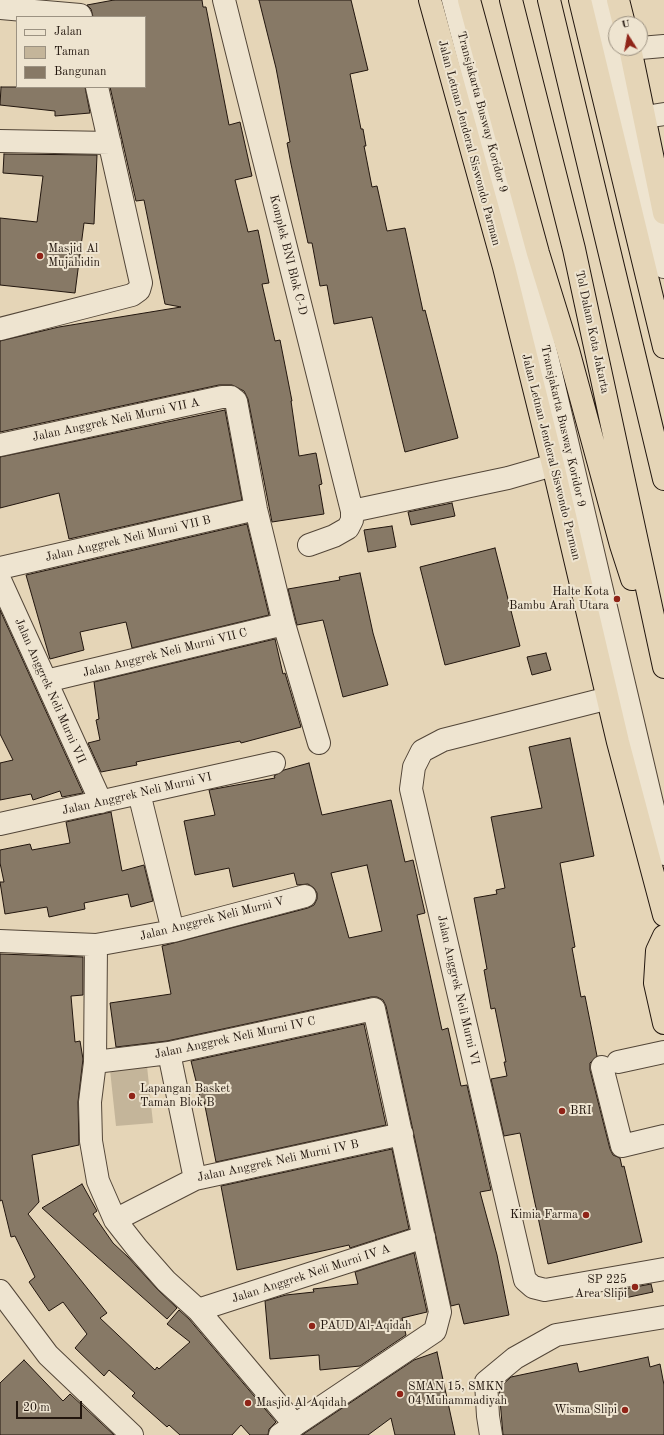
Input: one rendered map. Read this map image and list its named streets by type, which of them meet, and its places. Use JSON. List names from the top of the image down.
{
  "streets": {
    "highway": ["Jalan Letnan Jenderal Siswondo Parman", "Tol Dalam Kota Jakarta"],
    "street": [
      "Transjakarta Busway Koridor 9",
      "Komplek BNI Blok C-D",
      "Jalan Anggrek Neli Murni VII A",
      "Jalan Anggrek Neli Murni VII B",
      "Jalan Anggrek Neli Murni VII C",
      "Jalan Anggrek Neli Murni VII",
      "Jalan Anggrek Neli Murni VI",
      "Jalan Anggrek Neli Murni V",
      "Jalan Anggrek Neli Murni IV C",
      "Jalan Anggrek Neli Murni IV B",
      "Jalan Anggrek Neli Murni IV A"
    ]
  },
  "crossings": [
    ["Jalan Letnan Jenderal Siswondo Parman", "Jalan Anggrek Neli Murni VI"],
    ["Jalan Anggrek Neli Murni VII A", "Jalan Anggrek Neli Murni VII B"],
    ["Jalan Anggrek Neli Murni VII C", "Jalan Anggrek Neli Murni VII"],
    ["Jalan Anggrek Neli Murni VII", "Jalan Anggrek Neli Murni VI"],
    ["Jalan Anggrek Neli Murni IV C", "Jalan Anggrek Neli Murni IV B"]
  ],
  "places": [
    "Masjid Al Mujahidin",
    "Halte Kota Bambu Arah Utara",
    "Lapangan Basket Taman Blok B",
    "BRI",
    "Kimia Farma",
    "SP 225 Area Slipi",
    "PAUD Al-Aqidah",
    "SMAN 15, SMKN 04 Muhammadiyah",
    "Masjid Al Aqidah",
    "Wisma Slipi"
  ],
  "legend": ["Jalan", "Taman", "Bangunan"],
  "scale_bar": "20 m",
  "north": "top"
}
